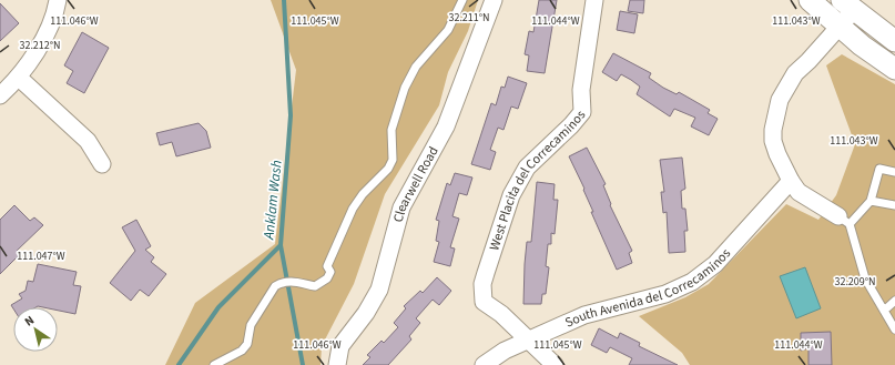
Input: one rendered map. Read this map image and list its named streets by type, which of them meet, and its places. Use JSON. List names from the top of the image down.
{
  "streets": {
    "street": ["West Placita del Correcaminos", "Clearwell Road", "South Avenida del Correcaminos"]
  },
  "crossings": [
    ["West Placita del Correcaminos", "South Avenida del Correcaminos"]
  ],
  "water": ["Anklam Wash"],
  "north": "top left",
  "coordinates": [
    "32.211°N",
    "111.044°W",
    "111.046°W",
    "111.045°W",
    "111.043°W",
    "32.212°N",
    "111.047°W",
    "32.209°N"
  ]
}
